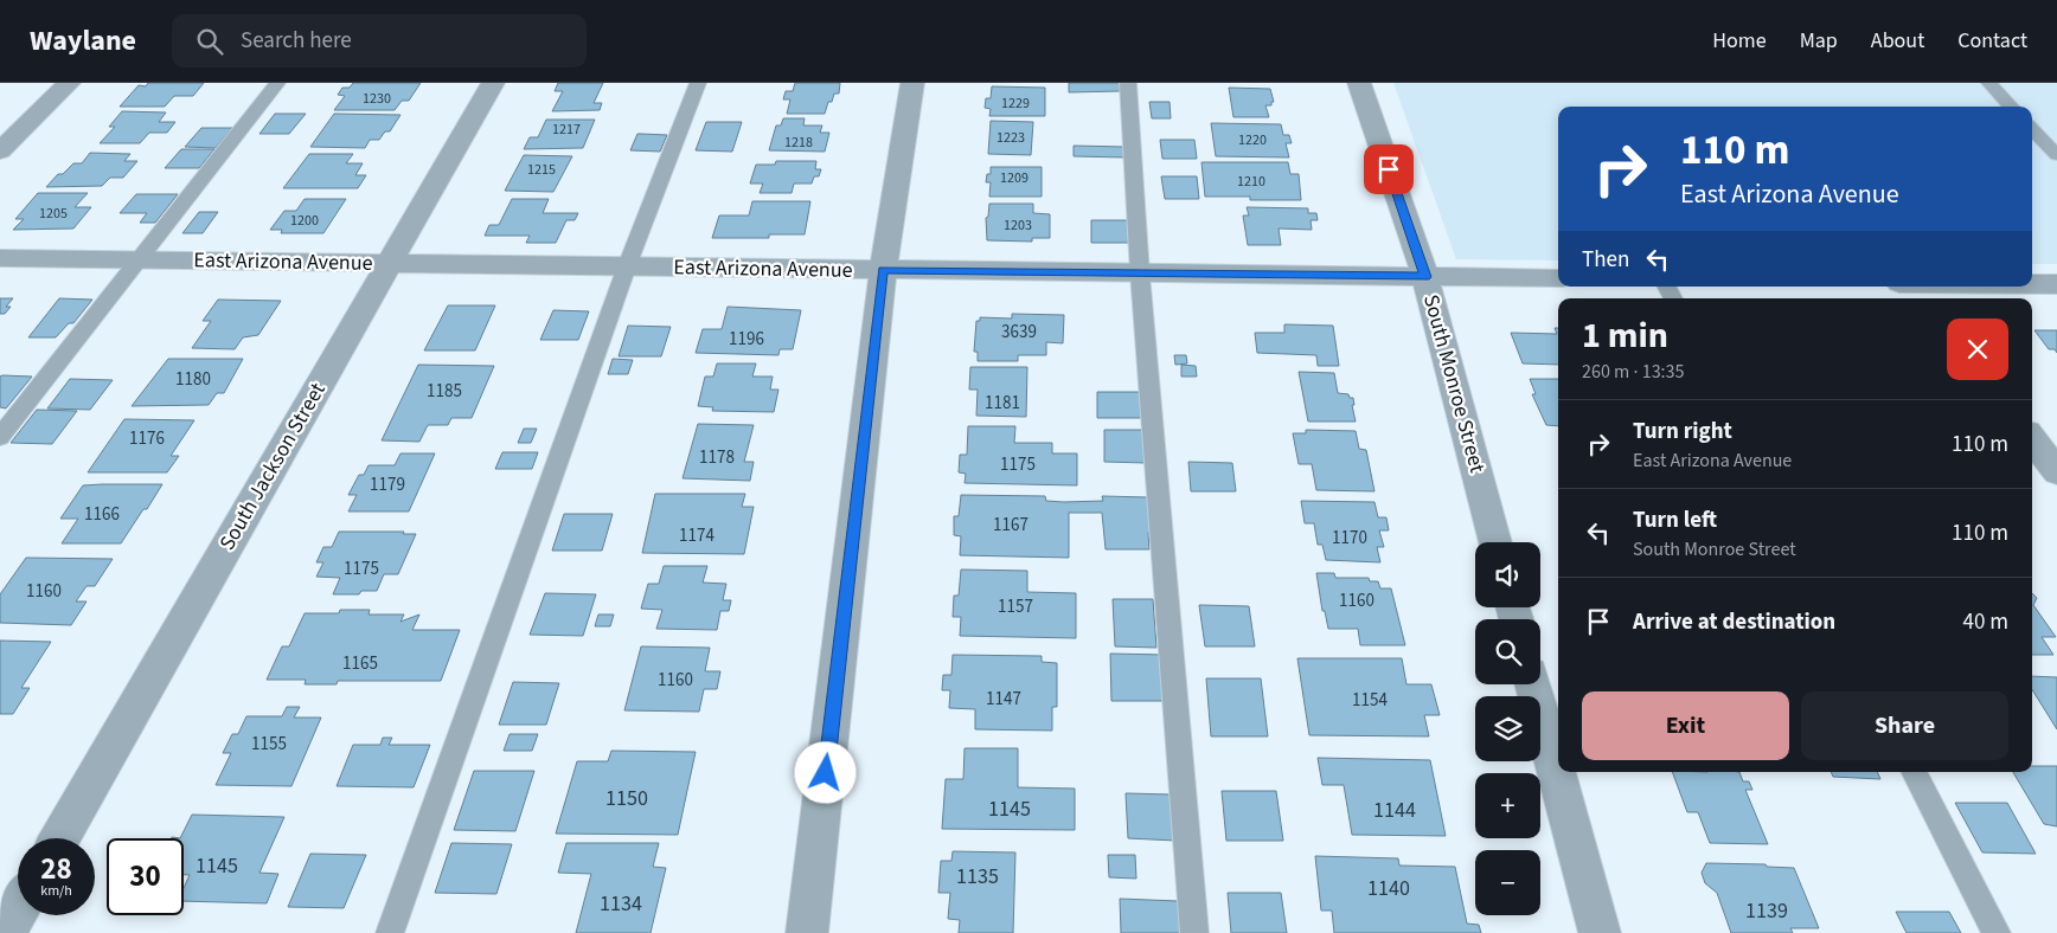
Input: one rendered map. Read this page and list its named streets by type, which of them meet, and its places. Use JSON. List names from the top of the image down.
{
  "streets": {
    "street": ["East Arizona Avenue", "South Monroe Street", "South Jackson Street"]
  },
  "crossings": [
    ["East Arizona Avenue", "South Monroe Street"],
    ["East Arizona Avenue", "South Jackson Street"]
  ],
  "house_numbers": [
    "1230",
    "1229",
    "1217",
    "1223",
    "1220",
    "1218",
    "1215",
    "1209",
    "1210",
    "1205",
    "1200",
    "1203",
    "3639",
    "1196",
    "1180",
    "1185",
    "1181",
    "1176",
    "1178",
    "1175",
    "1179",
    "1166",
    "1167",
    "1174",
    "1170",
    "1175",
    "1160",
    "1160",
    "1157",
    "1165",
    "1160",
    "1147",
    "1154",
    "1155",
    "1150",
    "1145",
    "1144",
    "1145",
    "1135",
    "1140",
    "1134",
    "1139"
  ],
  "page": {
    "header": "Waylane",
    "search": "Search here",
    "nav": [
      "Home",
      "Map",
      "About",
      "Contact"
    ],
    "turn": ["110 m", "East Arizona Avenue"],
    "then": "Then",
    "heading": ["1 min", "260 m · 13:35"],
    "list": [
      {
        "name": "Turn right",
        "note": "East Arizona Avenue",
        "value": "110 m"
      },
      {
        "name": "Turn left",
        "note": "South Monroe Street",
        "value": "110 m"
      },
      {
        "name": "Arrive at destination",
        "value": "40 m"
      }
    ],
    "map_buttons": ["+", "−"],
    "buttons": ["Exit", "Share"],
    "speed": "28 km/h",
    "limit": "30"
  }
}
